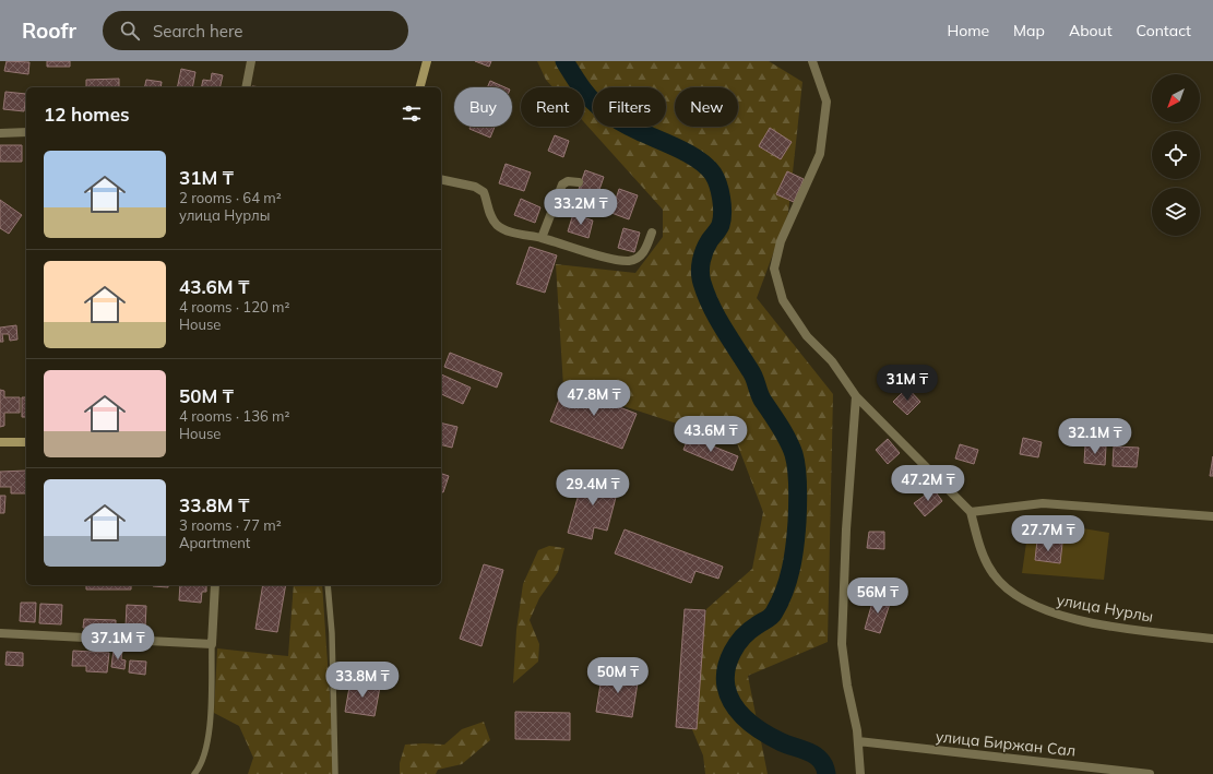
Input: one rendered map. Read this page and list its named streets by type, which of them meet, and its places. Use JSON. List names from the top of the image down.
{
  "streets": {
    "street": ["улица Нурлы", "улица Биржан Сал"]
  },
  "north": "bottom left",
  "page": {
    "header": "Roofr",
    "search": "Search here",
    "nav": [
      "Home",
      "Map",
      "About",
      "Contact"
    ],
    "chip": [
      "Buy",
      "Rent",
      "Filters",
      "New"
    ],
    "heading": "12 homes",
    "list": [
      {
        "name": "31M ₸",
        "note": "2 rooms · 64 m² · улица Нурлы"
      },
      {
        "name": "43.6M ₸",
        "note": "4 rooms · 120 m² · House"
      },
      {
        "name": "50M ₸",
        "note": "4 rooms · 136 m² · House"
      },
      {
        "name": "33.8M ₸",
        "note": "3 rooms · 77 m² · Apartment"
      }
    ],
    "price": [
      "33.2M ₸",
      "31M ₸",
      "47.8M ₸",
      "43.6M ₸",
      "32.1M ₸",
      "47.2M ₸",
      "29.4M ₸",
      "27.7M ₸",
      "56M ₸",
      "37.1M ₸",
      "50M ₸",
      "33.8M ₸"
    ]
  }
}
